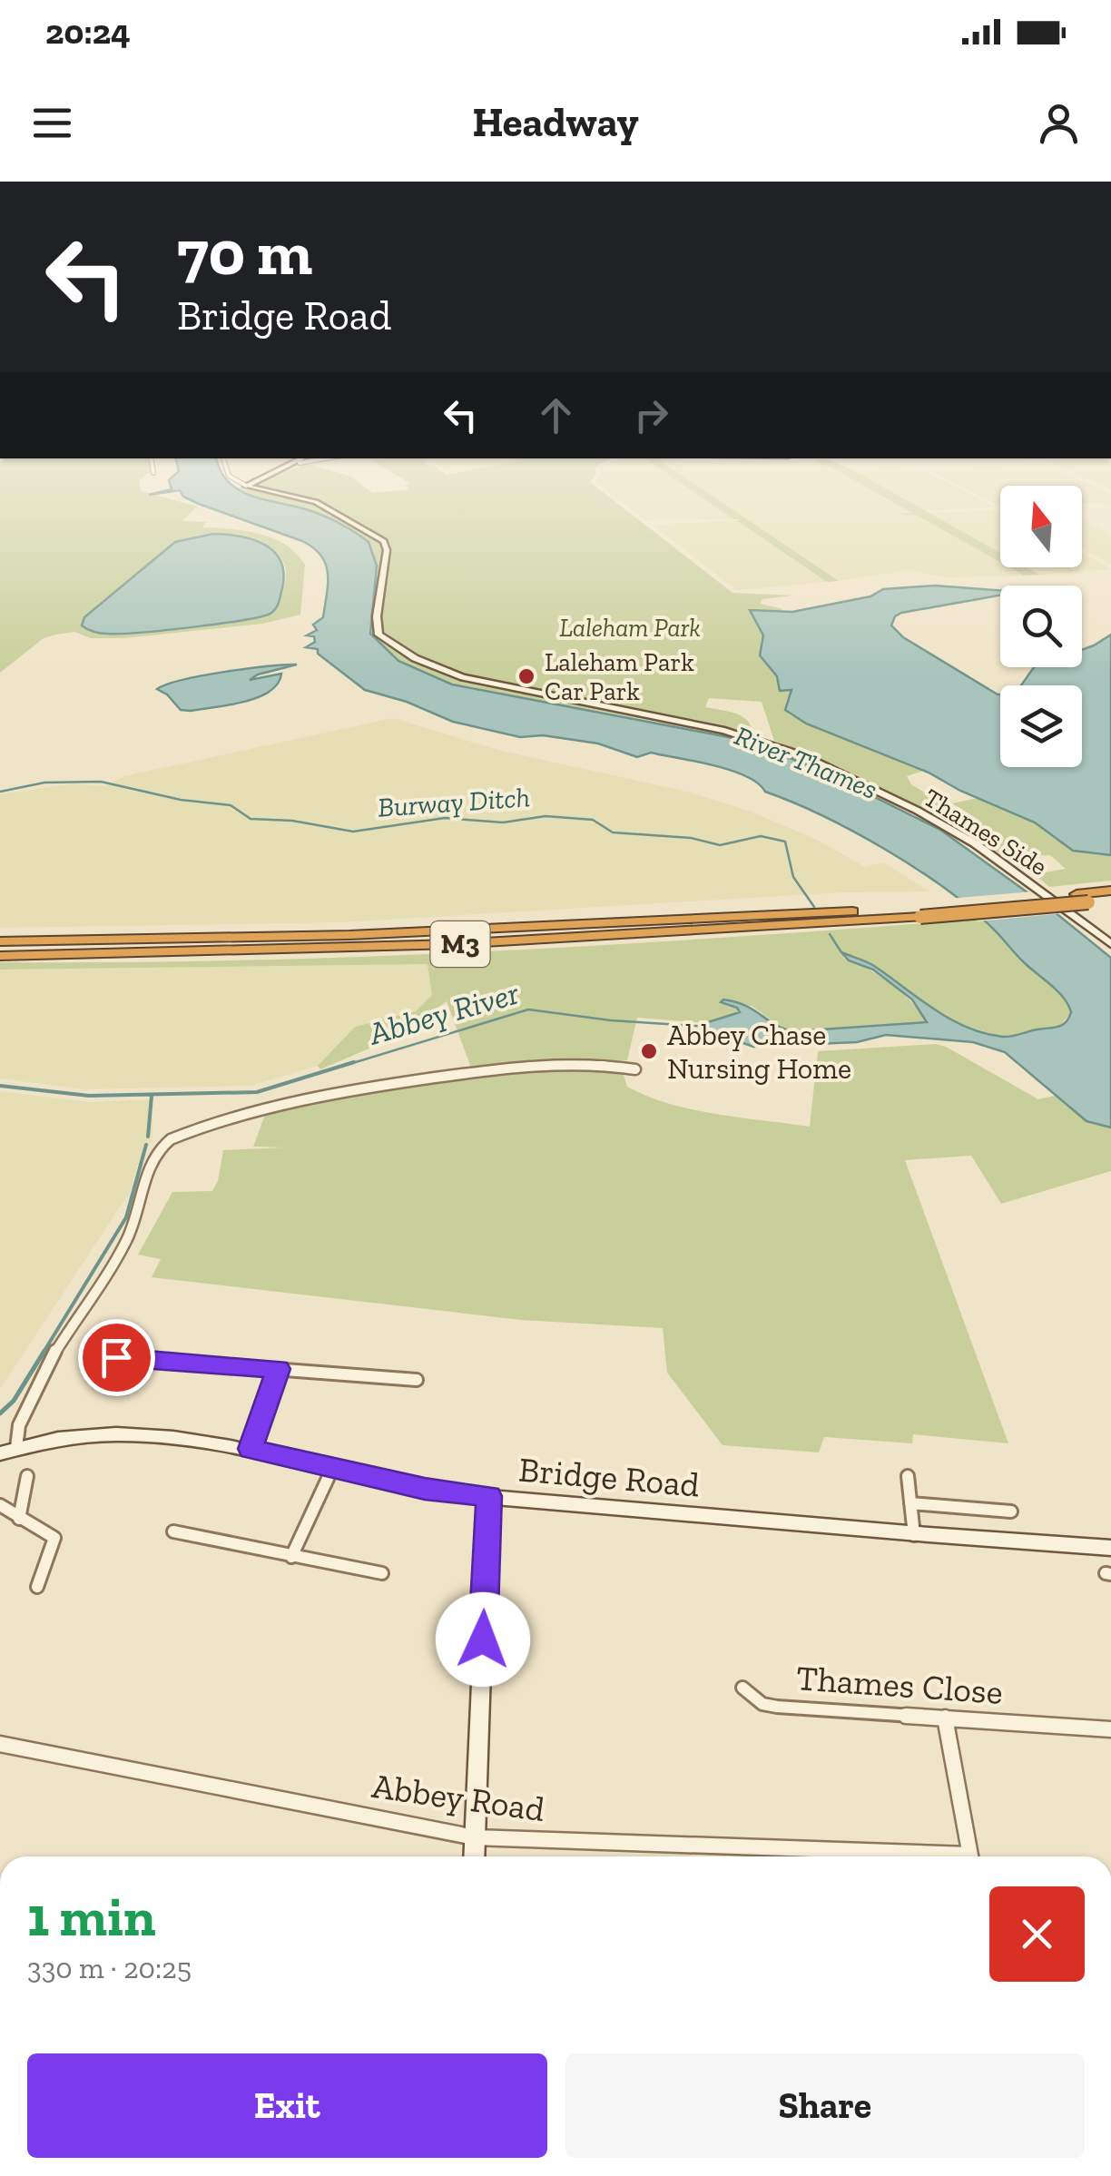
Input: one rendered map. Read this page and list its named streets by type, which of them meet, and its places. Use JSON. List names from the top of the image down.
{
  "streets": {
    "highway": ["M3"],
    "street": [
      "Thames Side",
      "Bridge Road",
      "Thames Close",
      "Abbey Road"
    ]
  },
  "water": ["River Thames", "Burway Ditch", "Abbey River"],
  "parks": ["Laleham Park"],
  "places": ["Laleham Park Car Park", "Abbey Chase Nursing Home"],
  "north": "top",
  "page": {
    "status": "20:24",
    "header": "Headway",
    "turn": ["70 m", "Bridge Road"],
    "heading": ["1 min", "330 m · 20:25"],
    "buttons": ["Exit", "Share"]
  }
}
